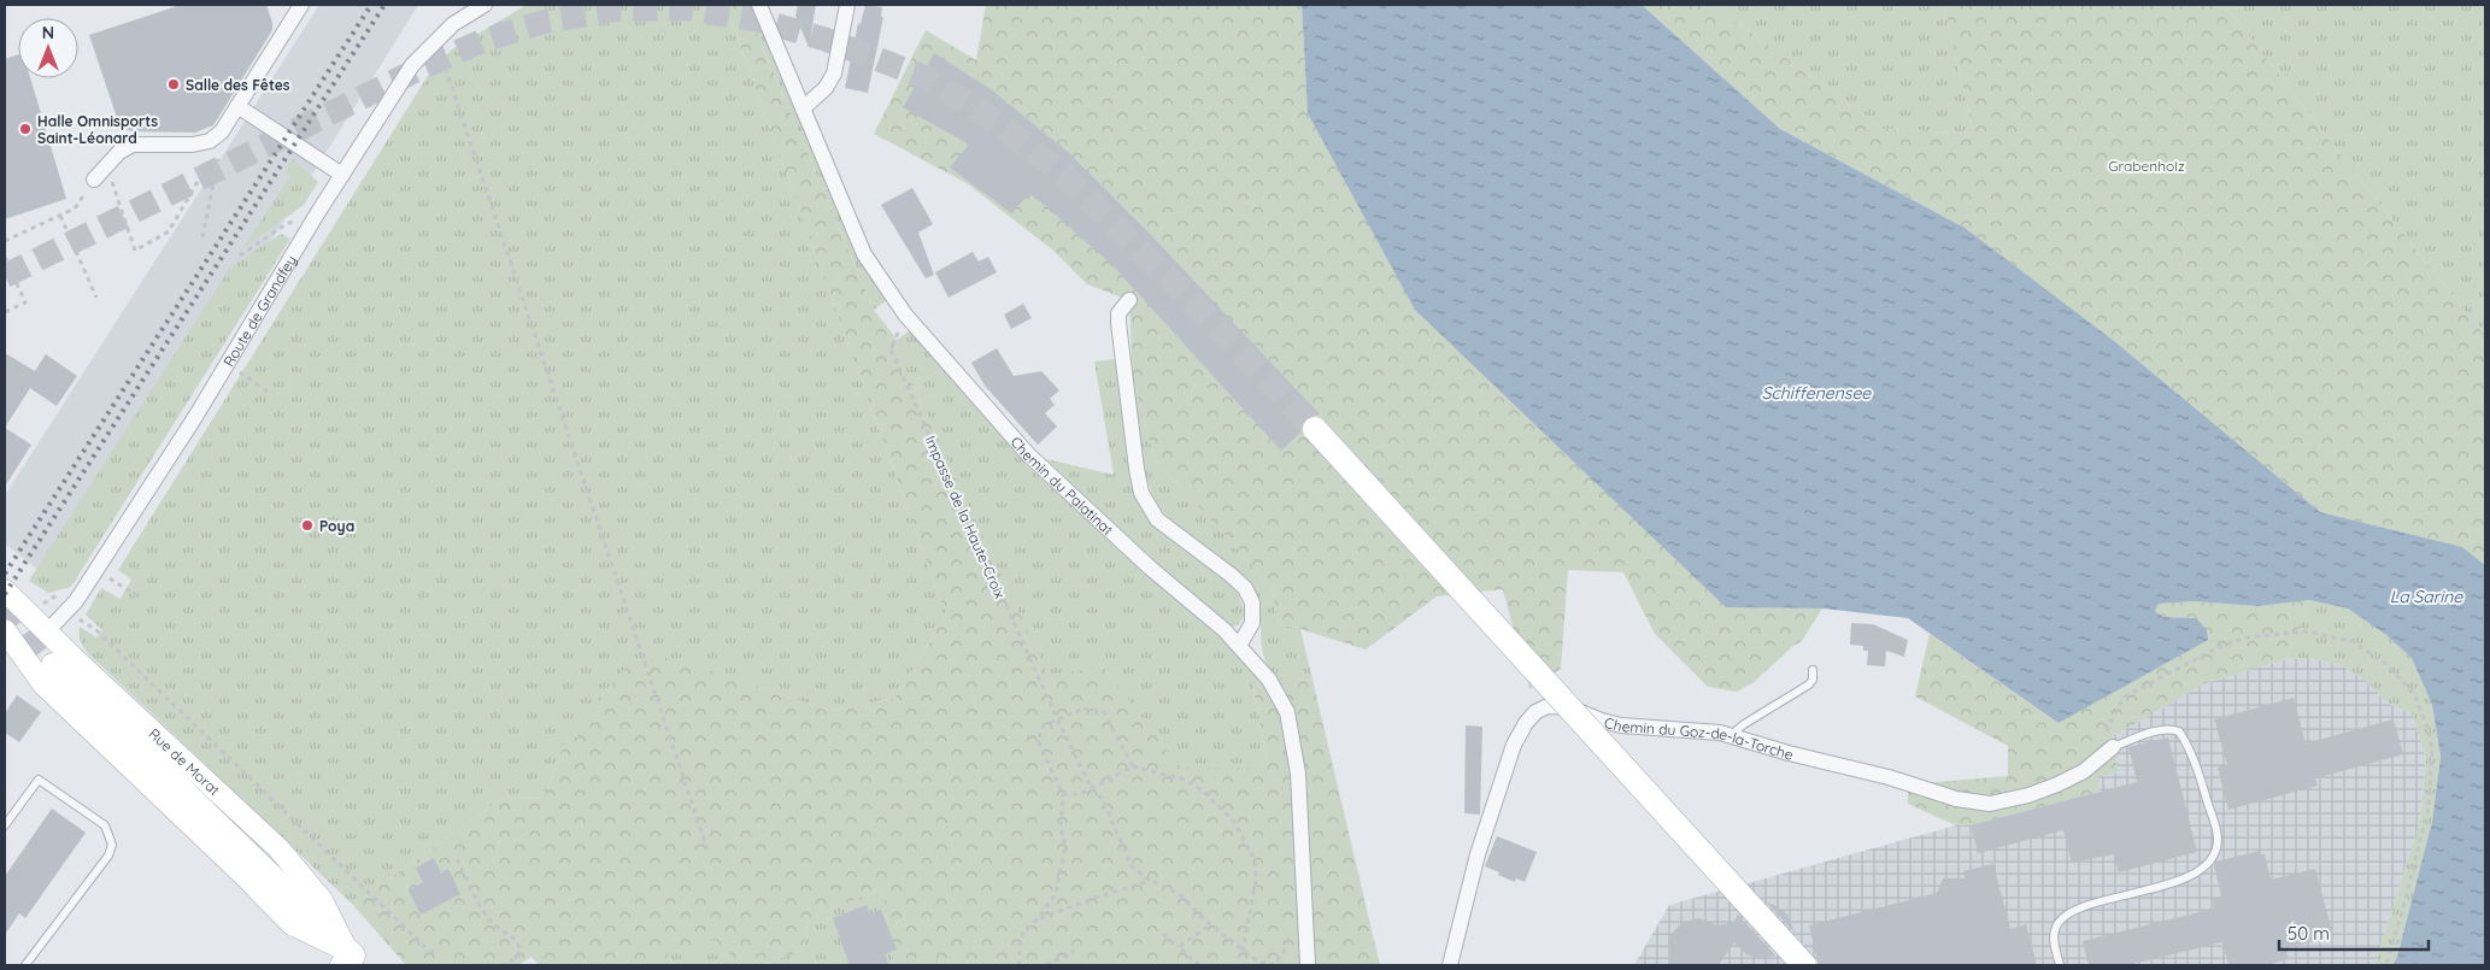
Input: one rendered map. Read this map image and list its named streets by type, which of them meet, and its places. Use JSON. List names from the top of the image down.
{
  "streets": {
    "main road": ["Rue de Morat"],
    "street": ["Route de Grandfey", "Chemin du Palatinat", "Chemin du Goz-de-la-Torche"],
    "path": ["Impasse de la Haute-Croix"]
  },
  "crossings": [
    ["Route de Grandfey", "Rue de Morat"],
    ["Chemin du Palatinat", "Impasse de la Haute-Croix"]
  ],
  "water": ["Schiffenensee", "La Sarine"],
  "parks": ["Grabenholz"],
  "places": ["Salle des Fêtes", "Halle Omnisports Saint-Léonard", "Poya"],
  "scale_bar": "50 m",
  "north": "top"
}
